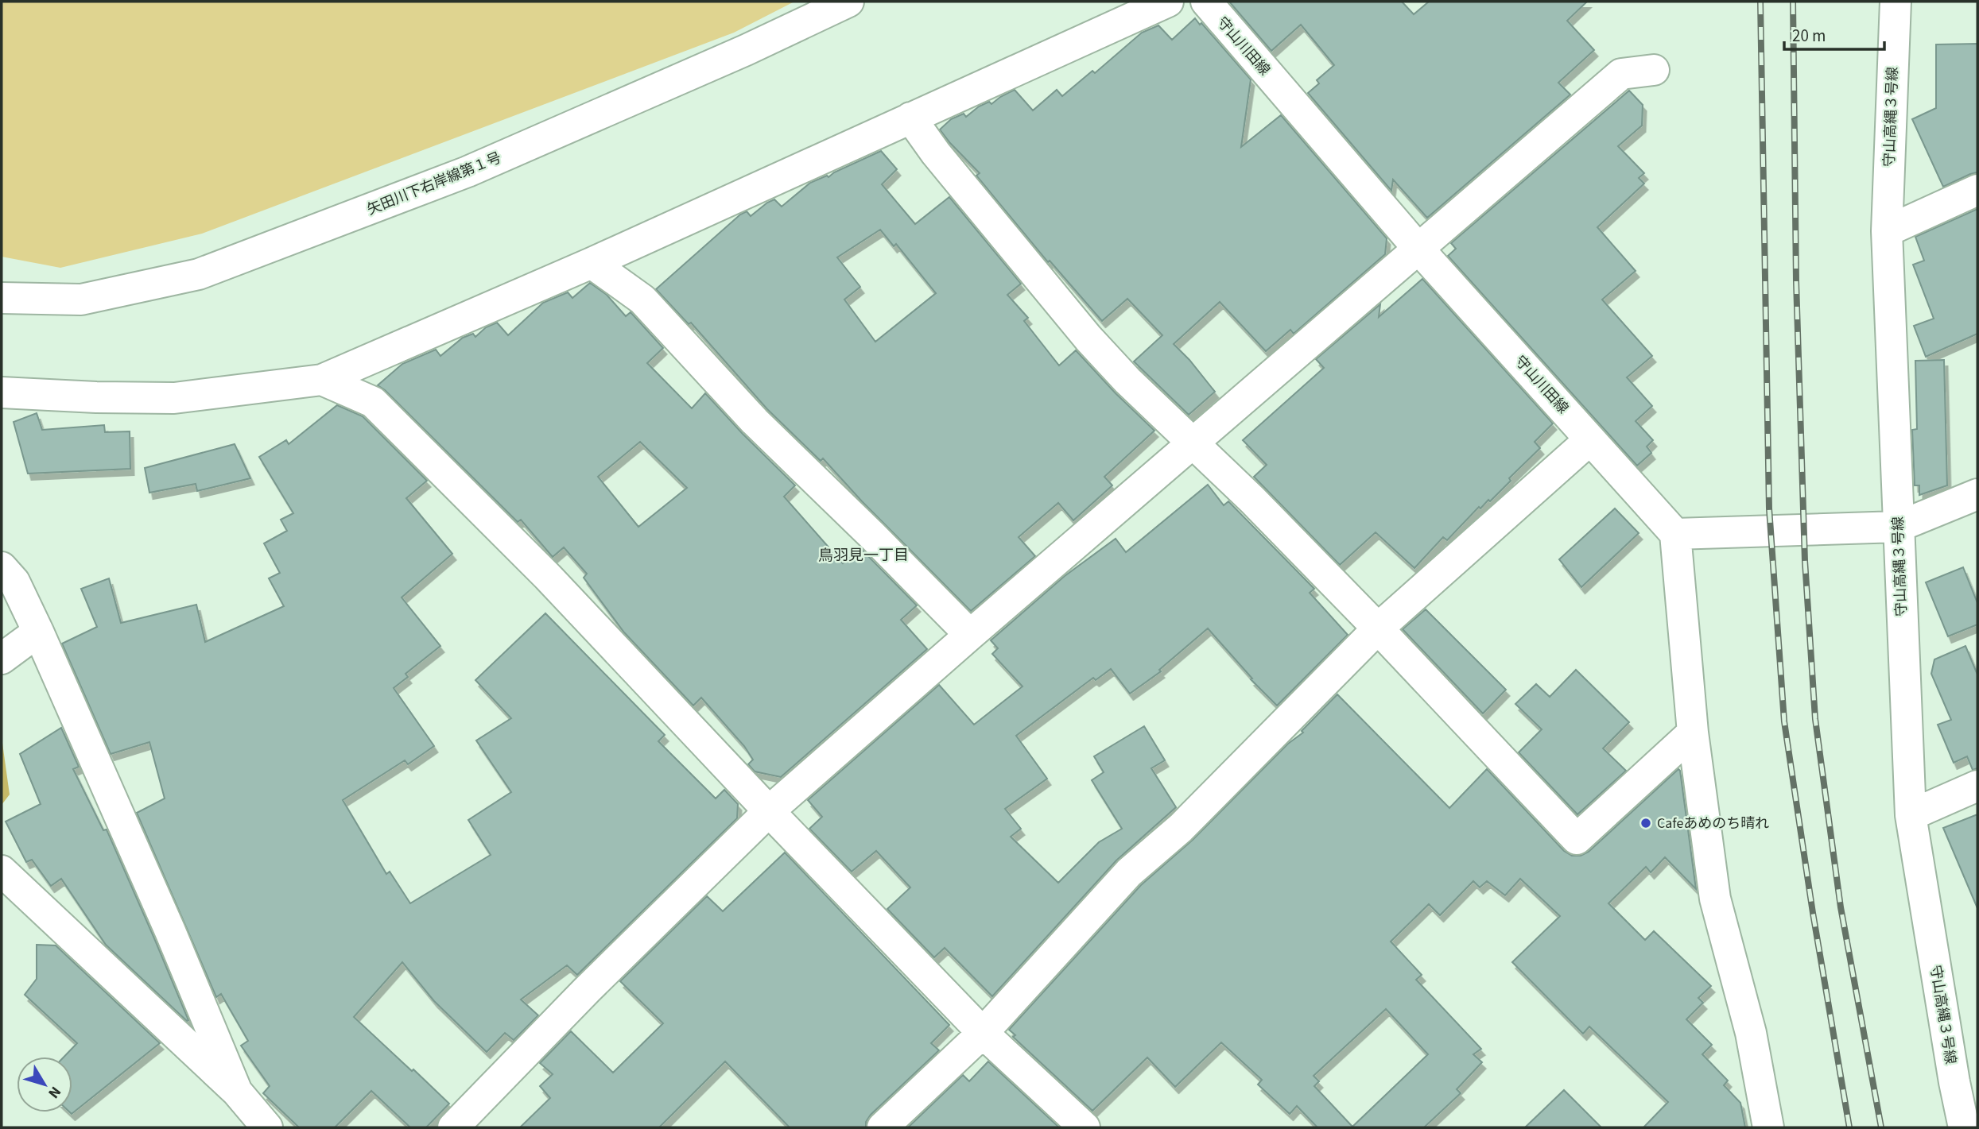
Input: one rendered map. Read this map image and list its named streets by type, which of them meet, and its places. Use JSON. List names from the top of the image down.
{
  "streets": {
    "street": ["守山川田線", "守山高縄３号線", "矢田川下右岸線第１号"]
  },
  "districts": ["鳥羽見一丁目"],
  "places": ["Cafeあめのち晴れ"],
  "scale_bar": "20 m",
  "north": "bottom right"
}
